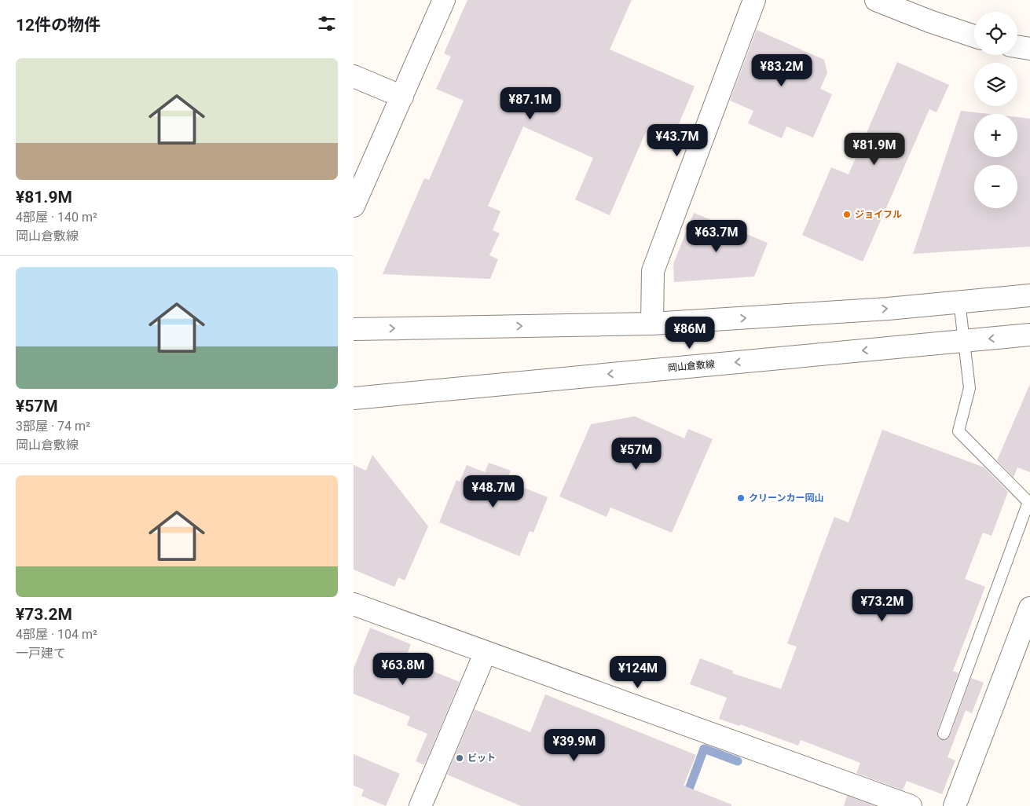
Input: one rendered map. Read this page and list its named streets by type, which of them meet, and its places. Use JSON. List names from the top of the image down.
{
  "streets": {
    "street": ["岡山倉敷線"]
  },
  "places": ["ジョイフル", "クリーンカー岡山", "ビット"],
  "page": {
    "heading": "12件の物件",
    "map_buttons": ["+", "−"],
    "list": [
      {
        "name": "¥81.9M",
        "note": "4部屋 · 140 m² · 岡山倉敷線"
      },
      {
        "name": "¥57M",
        "note": "3部屋 · 74 m² · 岡山倉敷線"
      },
      {
        "name": "¥73.2M",
        "note": "4部屋 · 104 m² · 一戸建て"
      }
    ],
    "price": [
      "¥83.2M",
      "¥87.1M",
      "¥43.7M",
      "¥81.9M",
      "¥63.7M",
      "¥86M",
      "¥57M",
      "¥48.7M",
      "¥73.2M",
      "¥63.8M",
      "¥124M",
      "¥39.9M"
    ]
  }
}
